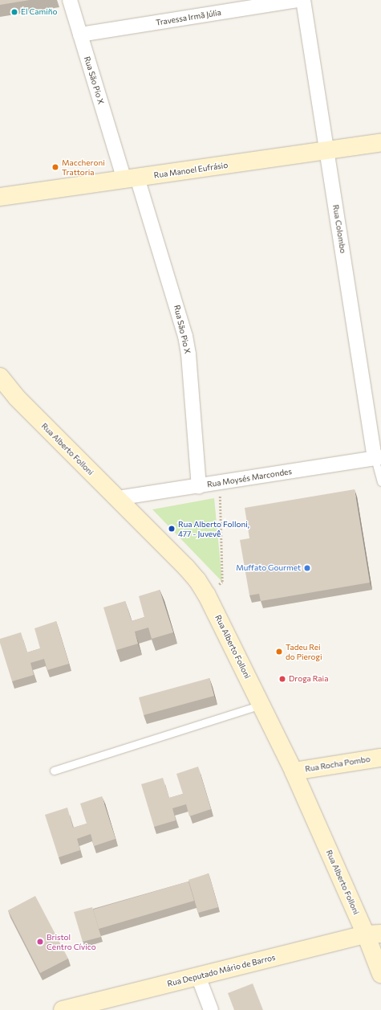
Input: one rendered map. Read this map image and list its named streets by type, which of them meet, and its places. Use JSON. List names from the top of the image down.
{
  "streets": {
    "main road": [
      "Rua Manoel Eufrásio",
      "Rua Alberto Folloni",
      "Rua Rocha Pombo",
      "Rua Deputado Mário de Barros"
    ],
    "street": [
      "Travessa Irmã Júlia",
      "Rua São Pio X",
      "Rua Colombo",
      "Rua Moysés Marcondes"
    ]
  },
  "crossings": [
    ["Travessa Irmã Júlia", "Rua São Pio X"],
    ["Rua São Pio X", "Rua Manoel Eufrásio"],
    ["Rua São Pio X", "Rua Moysés Marcondes"],
    ["Rua Manoel Eufrásio", "Rua Colombo"],
    ["Rua Colombo", "Rua Moysés Marcondes"],
    ["Rua Alberto Folloni", "Rua Moysés Marcondes"],
    ["Rua Alberto Folloni", "Rua Rocha Pombo"],
    ["Rua Alberto Folloni", "Rua Deputado Mário de Barros"]
  ],
  "places": [
    "El Camiño",
    "Maccheroni Trattoria",
    "Rua Alberto Folloni, 477 - Juvevê",
    "Muffato Gourmet",
    "Tadeu Rei do Pierogi",
    "Droga Raia",
    "Bristol Centro Cívico"
  ]
}
